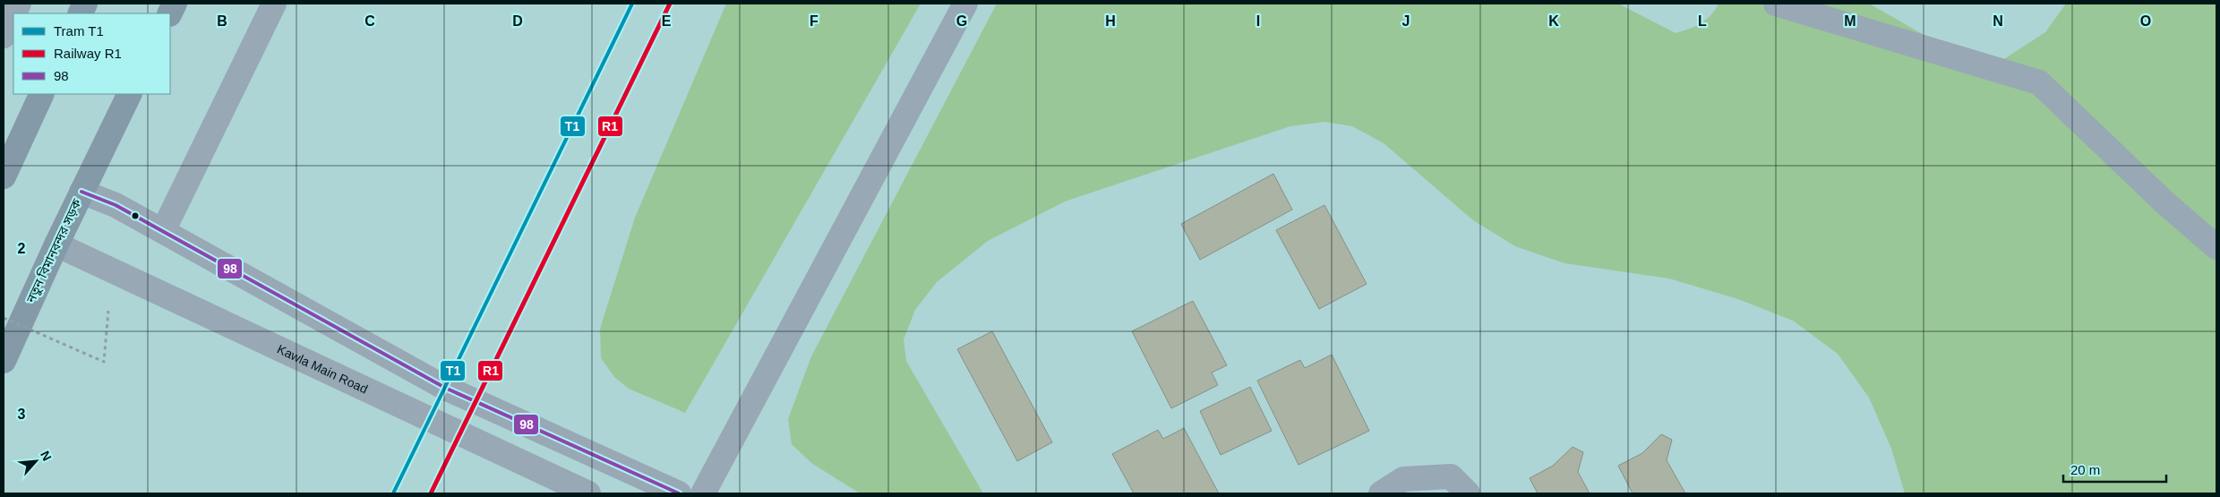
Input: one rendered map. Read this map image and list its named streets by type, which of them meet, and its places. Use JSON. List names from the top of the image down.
{
  "streets": {
    "highway": ["নতুন বিমানবন্দর সড়ক"],
    "street": ["Kawla Main Road"]
  },
  "crossings": [
    ["নতুন বিমানবন্দর সড়ক", "Kawla Main Road"]
  ],
  "lines": ["tram line T1", "rail line R1", "transit line 98"],
  "legend": ["Tram T1", "Railway R1", "98"],
  "scale_bar": "20 m",
  "north": "top right",
  "grid": {
    "columns": [
      "B",
      "C",
      "D",
      "E",
      "F",
      "G",
      "H",
      "I",
      "J",
      "K",
      "L",
      "M",
      "N",
      "O"
    ],
    "rows": ["2", "3"]
  }
}
